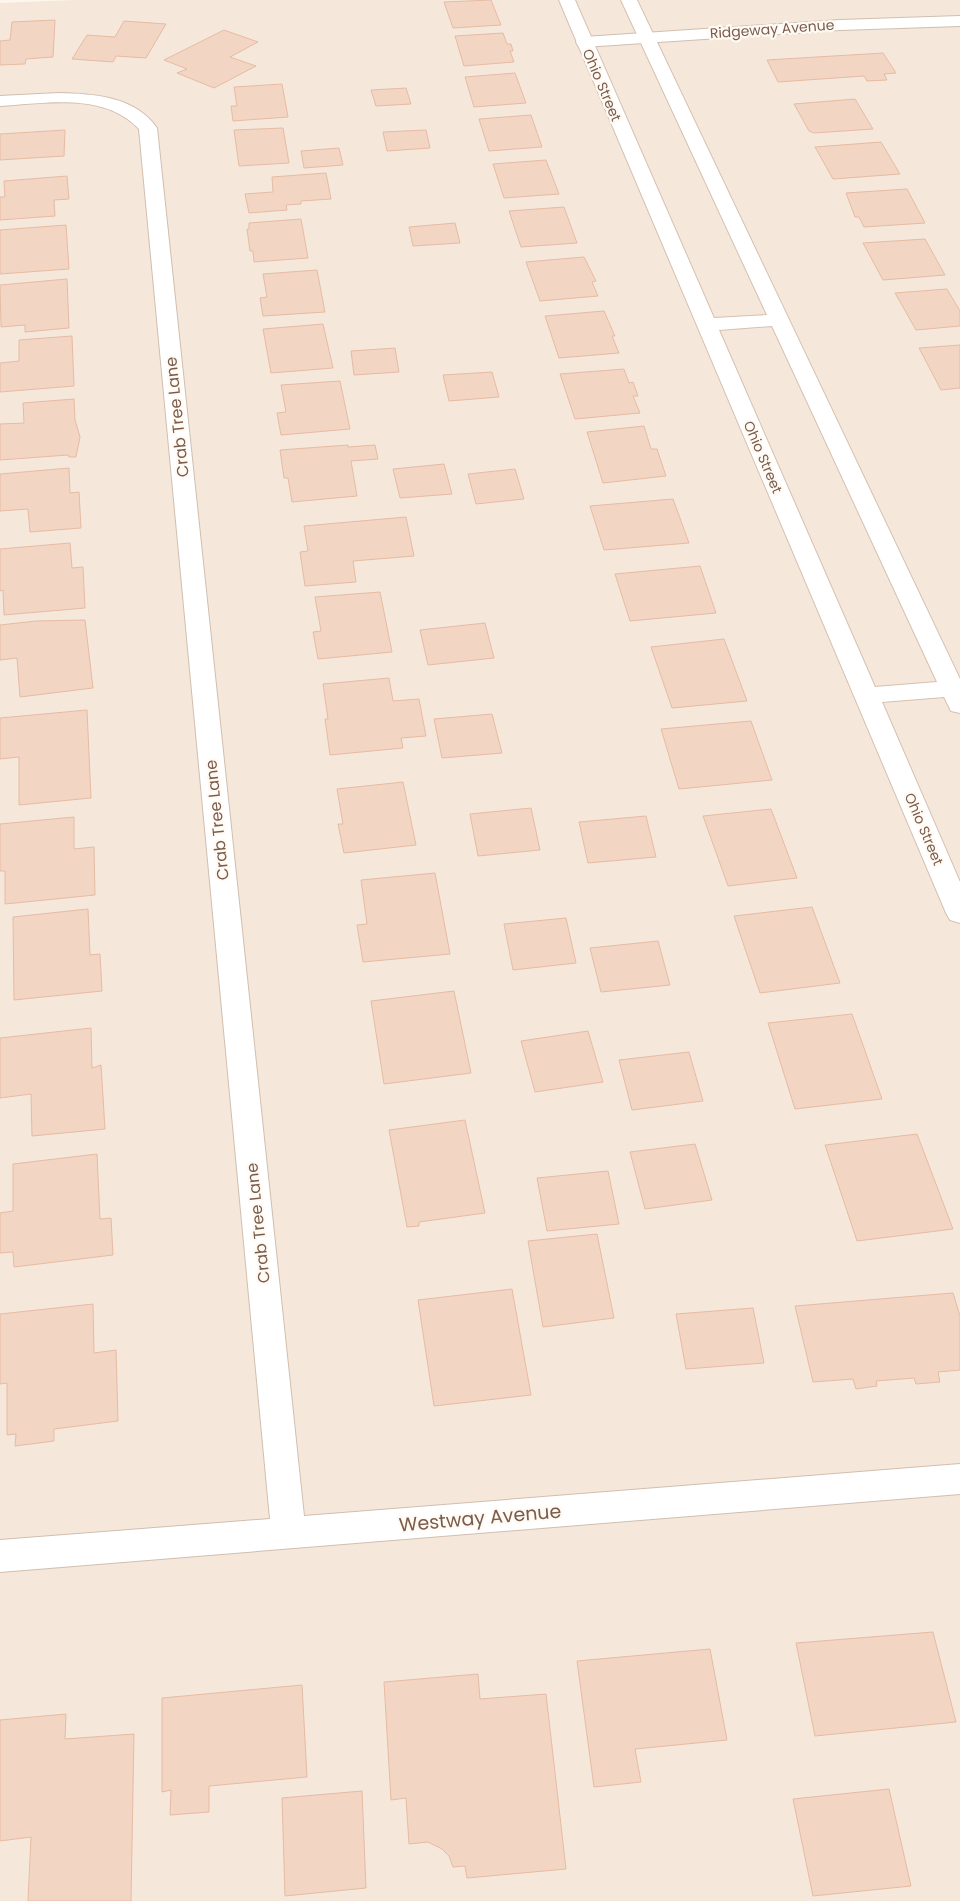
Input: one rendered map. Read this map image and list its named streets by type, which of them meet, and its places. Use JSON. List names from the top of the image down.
{
  "streets": {
    "street": [
      "Ridgeway Avenue",
      "Ohio Street",
      "Crab Tree Lane",
      "Westway Avenue"
    ]
  },
  "crossings": [
    ["Ridgeway Avenue", "Ohio Street"],
    ["Crab Tree Lane", "Westway Avenue"]
  ]
}
